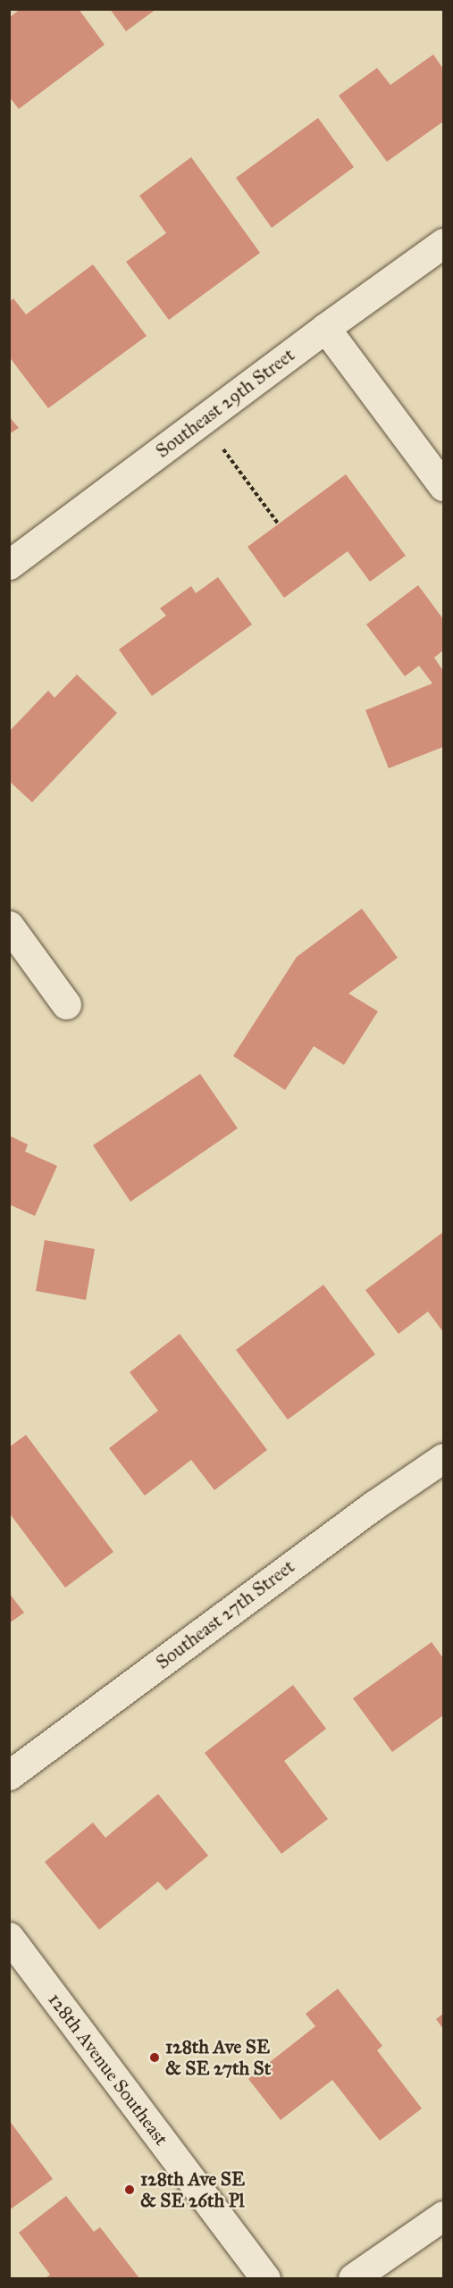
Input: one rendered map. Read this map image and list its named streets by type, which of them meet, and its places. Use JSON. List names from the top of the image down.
{
  "streets": {
    "street": ["Southeast 29th Street", "Southeast 27th Street", "128th Avenue Southeast"]
  },
  "places": ["128th Ave SE & SE 27th St", "128th Ave SE & SE 26th Pl"]
}
